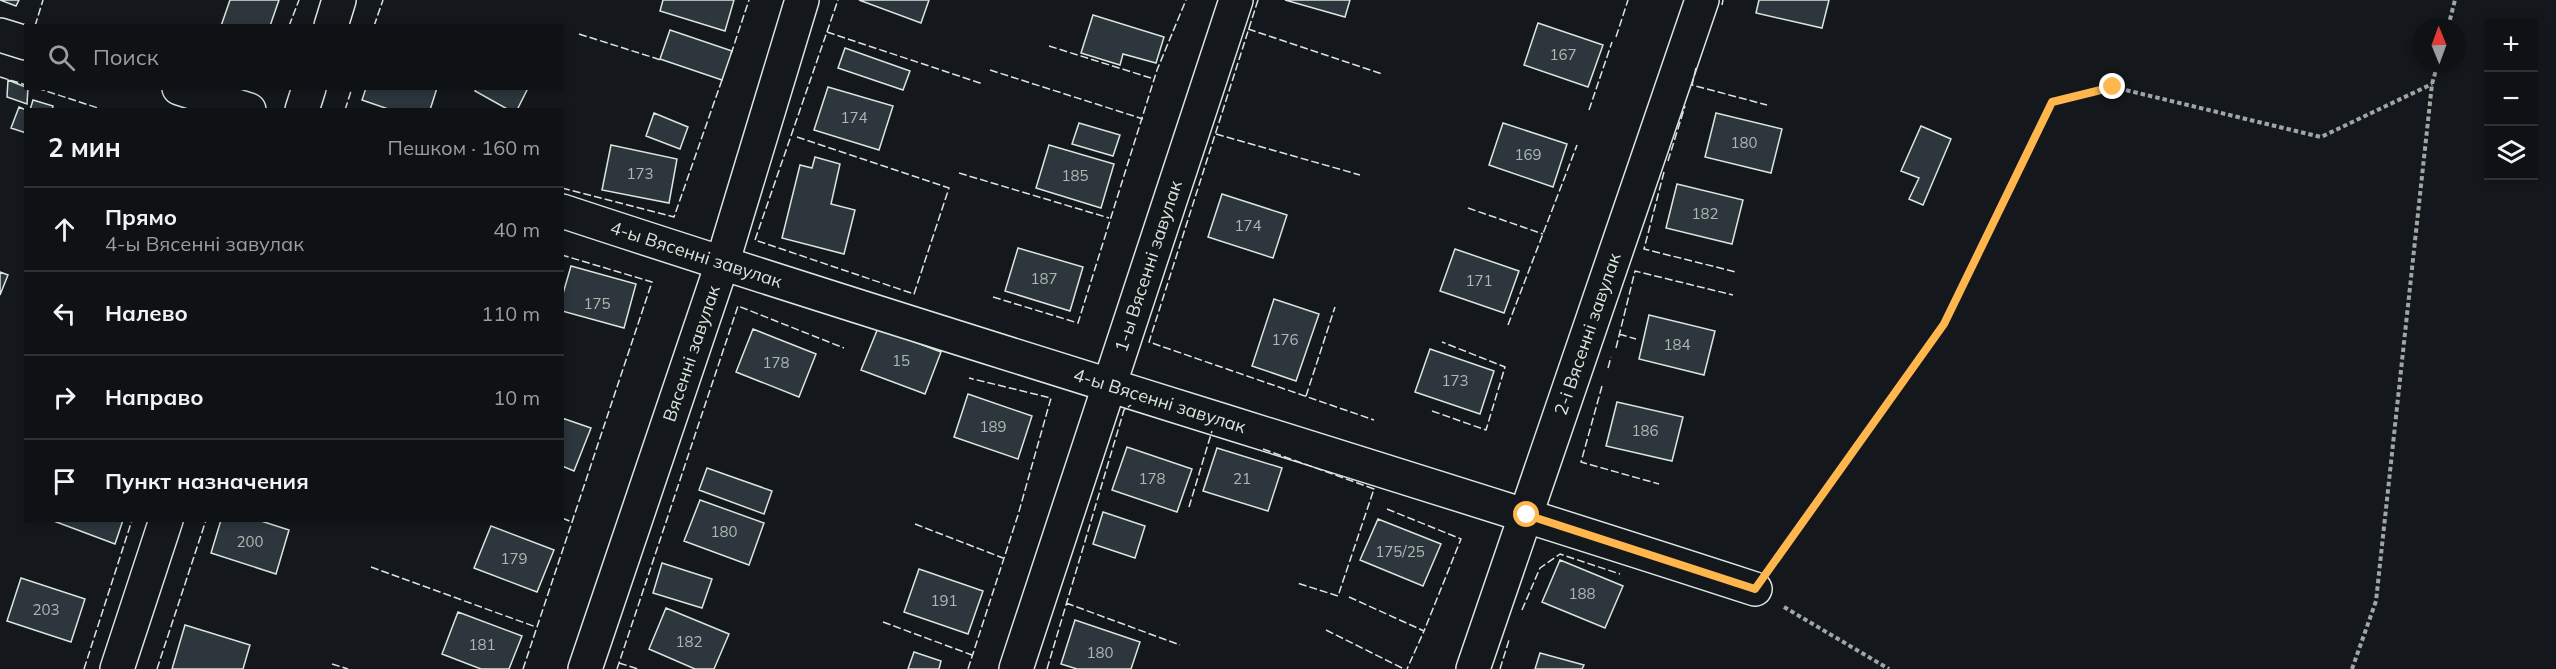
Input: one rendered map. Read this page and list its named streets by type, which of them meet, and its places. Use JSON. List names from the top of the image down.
{
  "streets": {
    "street": [
      "4-ы Вясенні завулак",
      "1-ы Вясенні завулак",
      "2-і Вясенні завулак",
      "Вясенні завулак"
    ]
  },
  "crossings": [
    ["4-ы Вясенні завулак", "1-ы Вясенні завулак"],
    ["4-ы Вясенні завулак", "2-і Вясенні завулак"],
    ["4-ы Вясенні завулак", "Вясенні завулак"]
  ],
  "house_numbers": [
    "167",
    "174",
    "180",
    "169",
    "173",
    "185",
    "182",
    "174",
    "187",
    "171",
    "175",
    "176",
    "184",
    "15",
    "178",
    "173",
    "189",
    "186",
    "178",
    "21",
    "180",
    "200",
    "175/25",
    "179",
    "188",
    "191",
    "203",
    "182",
    "181",
    "180"
  ],
  "north": "top",
  "page": {
    "map_buttons": ["+", "−"],
    "search": "Поиск",
    "heading": ["2 мин", "Пешком · 160 m"],
    "list": [
      ["Прямо", "4-ы Вясенні завулак", "40 m"],
      ["Налево", "110 m"],
      ["Направо", "10 m"],
      "Пункт назначения"
    ]
  }
}
